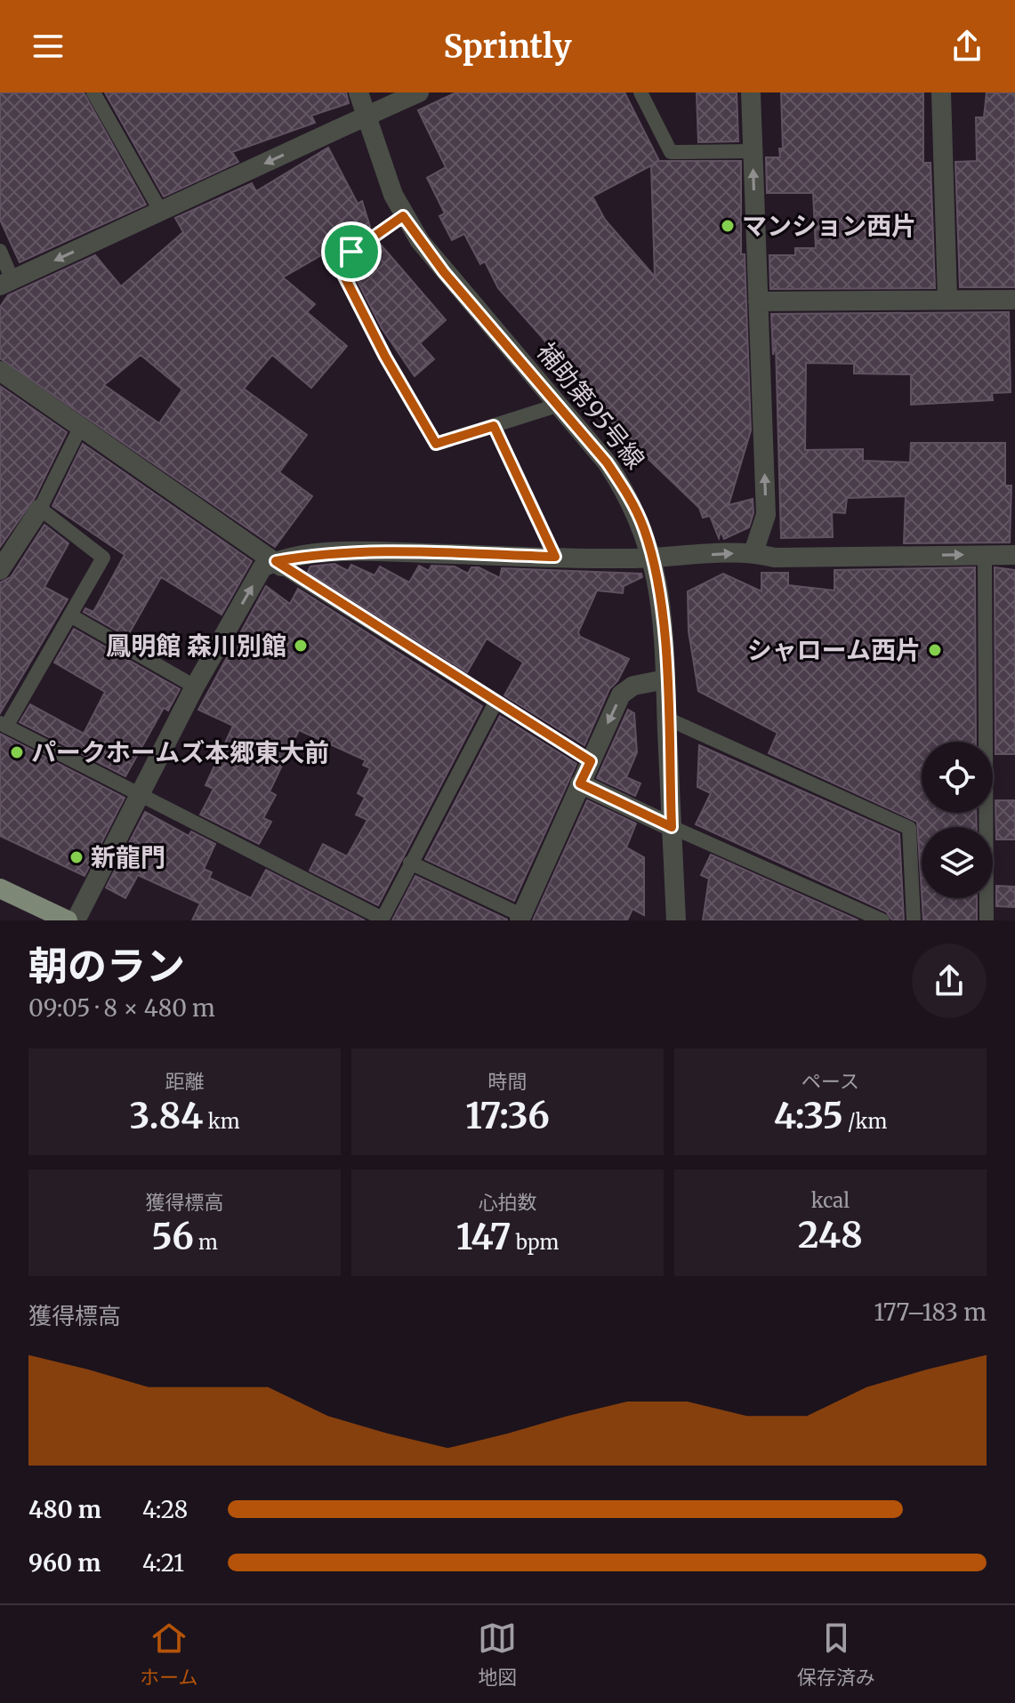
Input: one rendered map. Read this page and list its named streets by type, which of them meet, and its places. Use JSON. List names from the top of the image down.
{
  "streets": {
    "street": ["補助第95号線"]
  },
  "places": [
    "マンション西片",
    "鳳明館 森川別館",
    "シャローム西片",
    "パークホームズ本郷東大前",
    "新龍門"
  ],
  "page": {
    "header": "Sprintly",
    "heading": ["朝のラン", "09:05 · 8 × 480 m"],
    "stats": [
      ["距離", "3.84 km"],
      ["時間", "17:36"],
      ["ペース", "4:35 /km"],
      ["獲得標高", "56 m"],
      ["心拍数", "147 bpm"],
      ["kcal", "248"]
    ],
    "chart": ["獲得標高", "177–183 m"],
    "list": [
      {
        "name": "480 m",
        "note": "4:28"
      },
      {
        "name": "960 m",
        "note": "4:21"
      }
    ],
    "tabs": ["ホーム", "地図", "保存済み"]
  }
}
